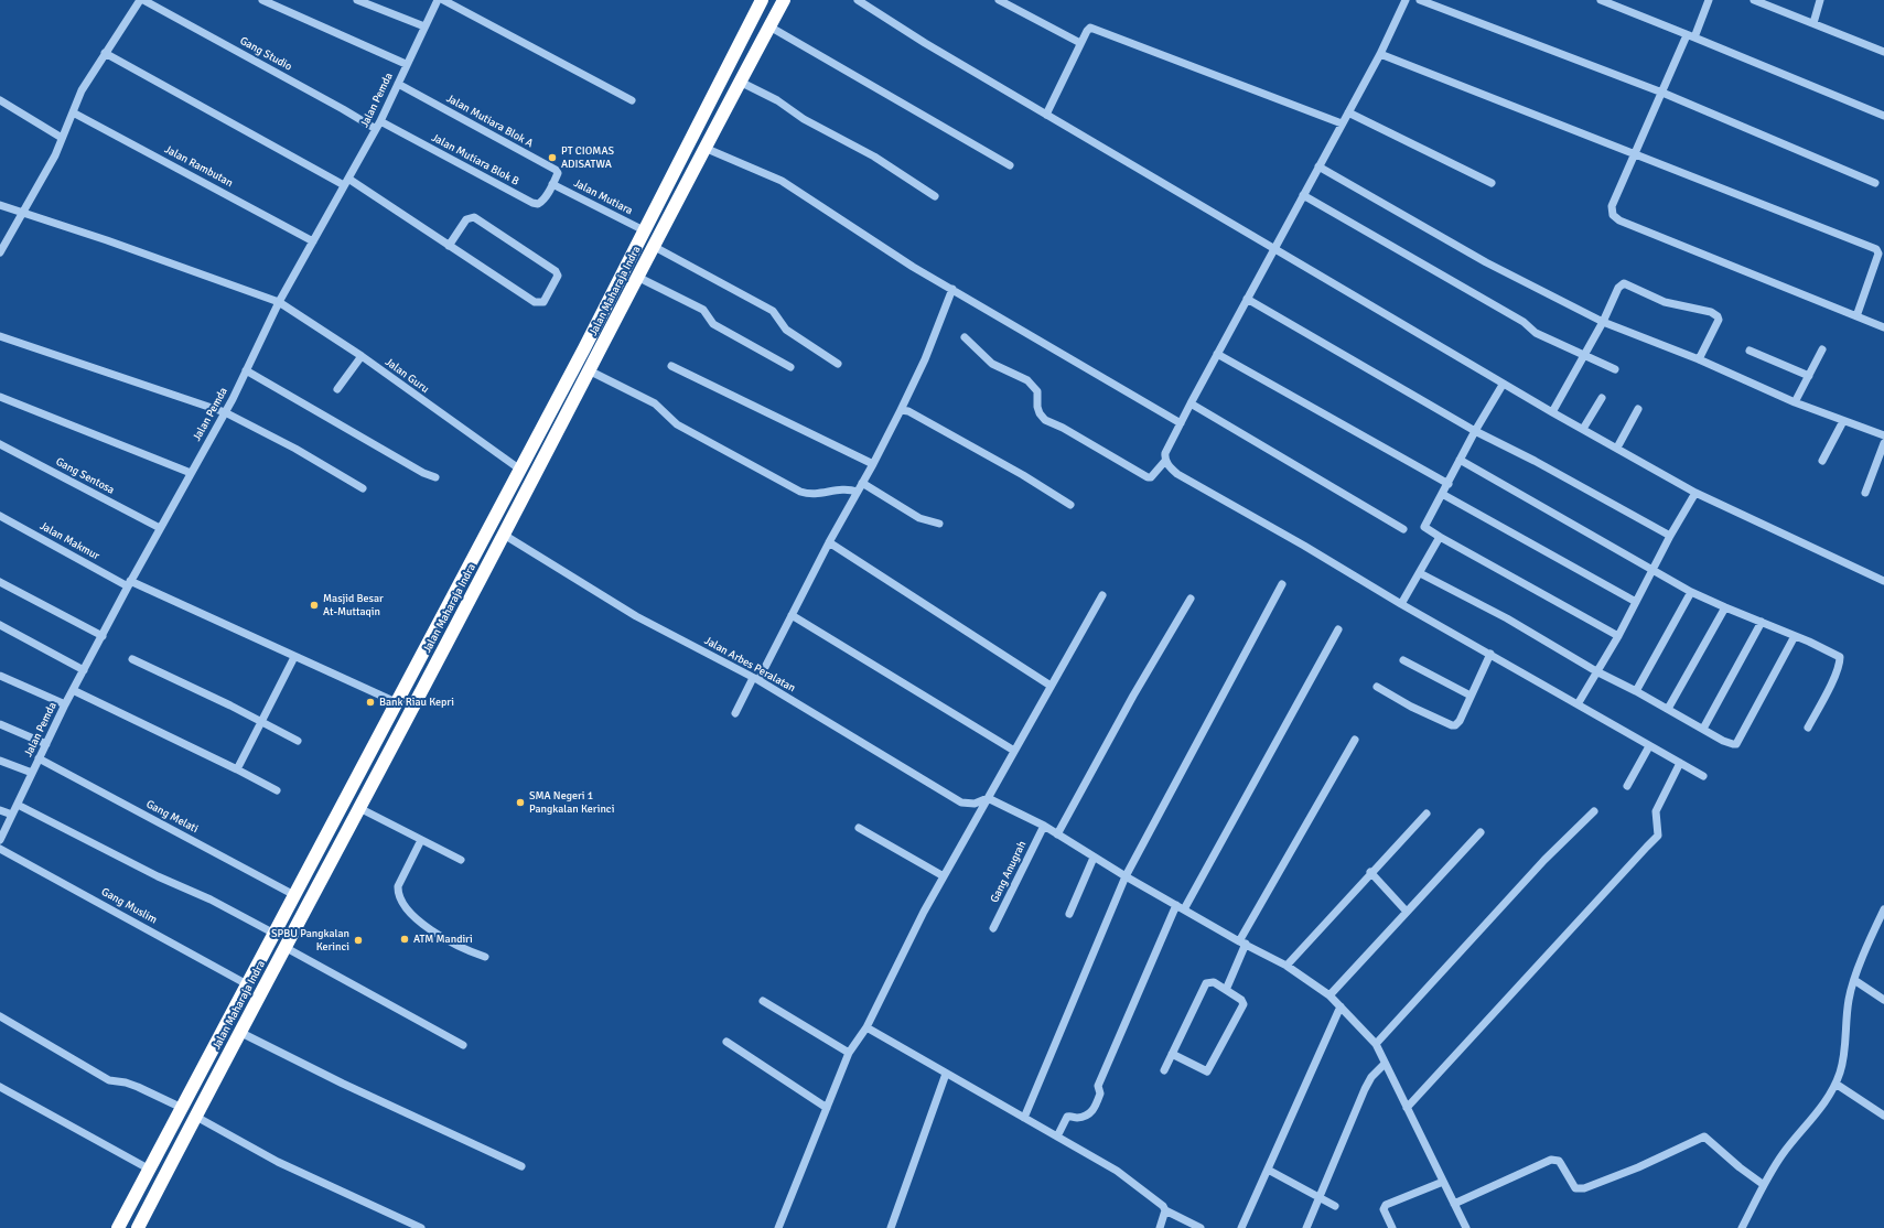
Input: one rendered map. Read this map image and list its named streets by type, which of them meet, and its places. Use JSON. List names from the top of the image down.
{
  "streets": {
    "highway": ["Jalan Maharaja Indra"],
    "street": [
      "Gang Studio",
      "Jalan Pemda",
      "Jalan Mutiara Blok A",
      "Jalan Mutiara Blok B",
      "Jalan Rambutan",
      "Jalan Mutiara",
      "Jalan Guru",
      "Gang Sentosa",
      "Jalan Makmur",
      "Jalan Arbes Peralatan",
      "Gang Melati",
      "Gang Anugrah",
      "Gang Muslim"
    ]
  },
  "crossings": [
    ["Gang Studio", "Jalan Pemda"],
    ["Gang Studio", "Jalan Mutiara Blok B"],
    ["Jalan Pemda", "Jalan Mutiara Blok A"],
    ["Jalan Pemda", "Jalan Mutiara Blok B"],
    ["Jalan Pemda", "Jalan Rambutan"],
    ["Jalan Pemda", "Jalan Guru"],
    ["Jalan Pemda", "Gang Sentosa"],
    ["Jalan Pemda", "Jalan Makmur"],
    ["Jalan Pemda", "Gang Melati"],
    ["Jalan Mutiara Blok A", "Jalan Mutiara Blok B"],
    ["Jalan Mutiara Blok A", "Jalan Mutiara"],
    ["Jalan Mutiara Blok B", "Jalan Mutiara"],
    ["Jalan Mutiara", "Jalan Maharaja Indra"],
    ["Jalan Maharaja Indra", "Jalan Guru"],
    ["Jalan Maharaja Indra", "Jalan Makmur"],
    ["Jalan Maharaja Indra", "Jalan Arbes Peralatan"],
    ["Jalan Maharaja Indra", "Gang Melati"],
    ["Jalan Maharaja Indra", "Gang Muslim"]
  ],
  "places": [
    "PT CIOMAS ADISATWA",
    "Masjid Besar At-Muttaqin",
    "Bank Riau Kepri",
    "SMA Negeri 1 Pangkalan Kerinci",
    "ATM Mandiri",
    "SPBU Pangkalan Kerinci"
  ]
}
